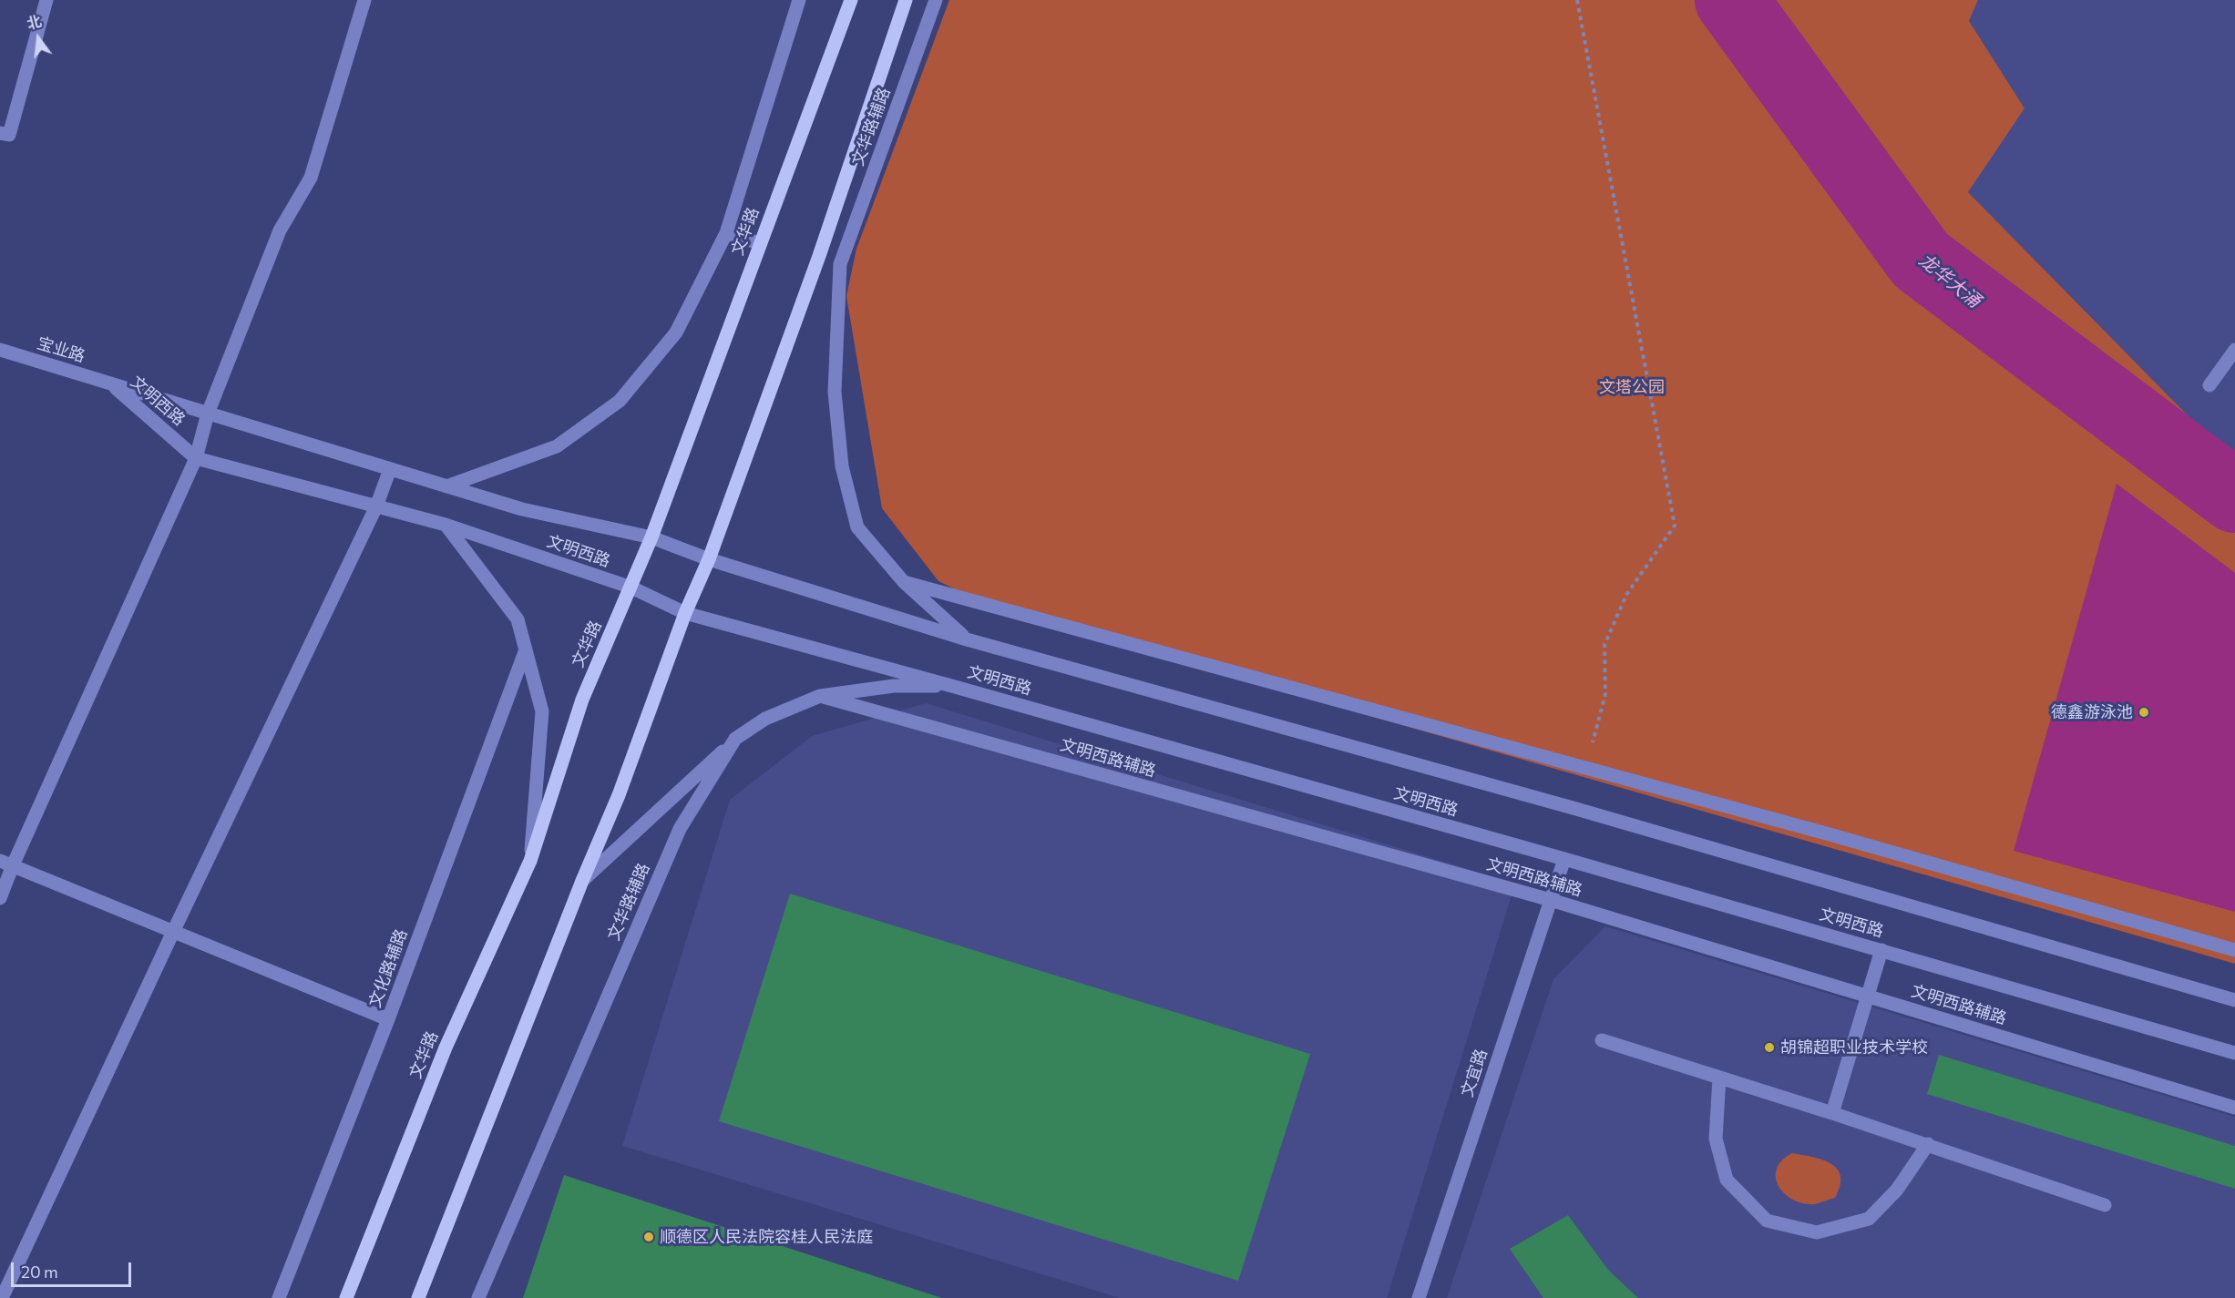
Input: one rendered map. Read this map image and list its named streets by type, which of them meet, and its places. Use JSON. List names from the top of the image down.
{
  "streets": {
    "main road": ["文华路"],
    "street": [
      "文华路辅路",
      "宝业路",
      "文明西路",
      "文明西路辅路",
      "文化路辅路",
      "文宜路"
    ]
  },
  "crossings": [
    ["文华路辅路", "文明西路"],
    ["文华路辅路", "文明西路辅路"],
    ["文华路", "文明西路"],
    ["宝业路", "文明西路"],
    ["文明西路", "文宜路"],
    ["文明西路辅路", "文宜路"]
  ],
  "water": ["龙华大涌"],
  "parks": ["文塔公园"],
  "places": ["德鑫游泳池", "胡锦超职业技术学校", "顺德区人民法院容桂人民法庭"],
  "scale_bar": "20 m",
  "north": "top"
}
